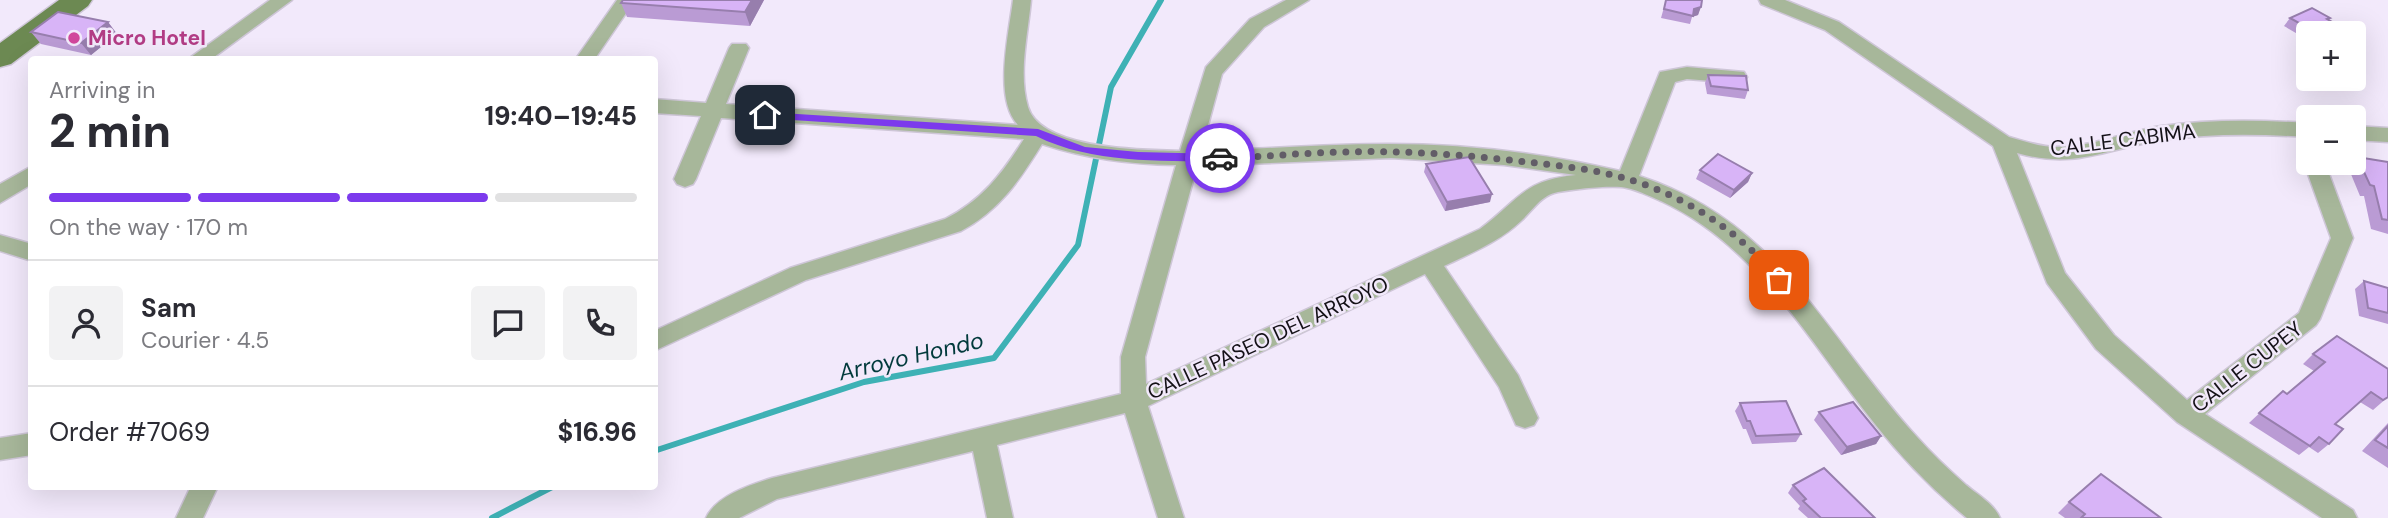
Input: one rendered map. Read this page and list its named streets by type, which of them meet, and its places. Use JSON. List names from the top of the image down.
{
  "streets": {
    "street": ["CALLE CABIMA", "CALLE PASEO DEL ARROYO", "CALLE CUPEY"]
  },
  "water": ["Arroyo Hondo"],
  "places": ["Micro Hotel"],
  "page": {
    "map_buttons": ["+", "−"],
    "heading": ["2 min", "Arriving in", "19:40–19:45"],
    "panel": [
      "Sam",
      "Courier · 4.5",
      "Order #7069",
      "$16.96"
    ],
    "bar": "On the way · 170 m"
  }
}
